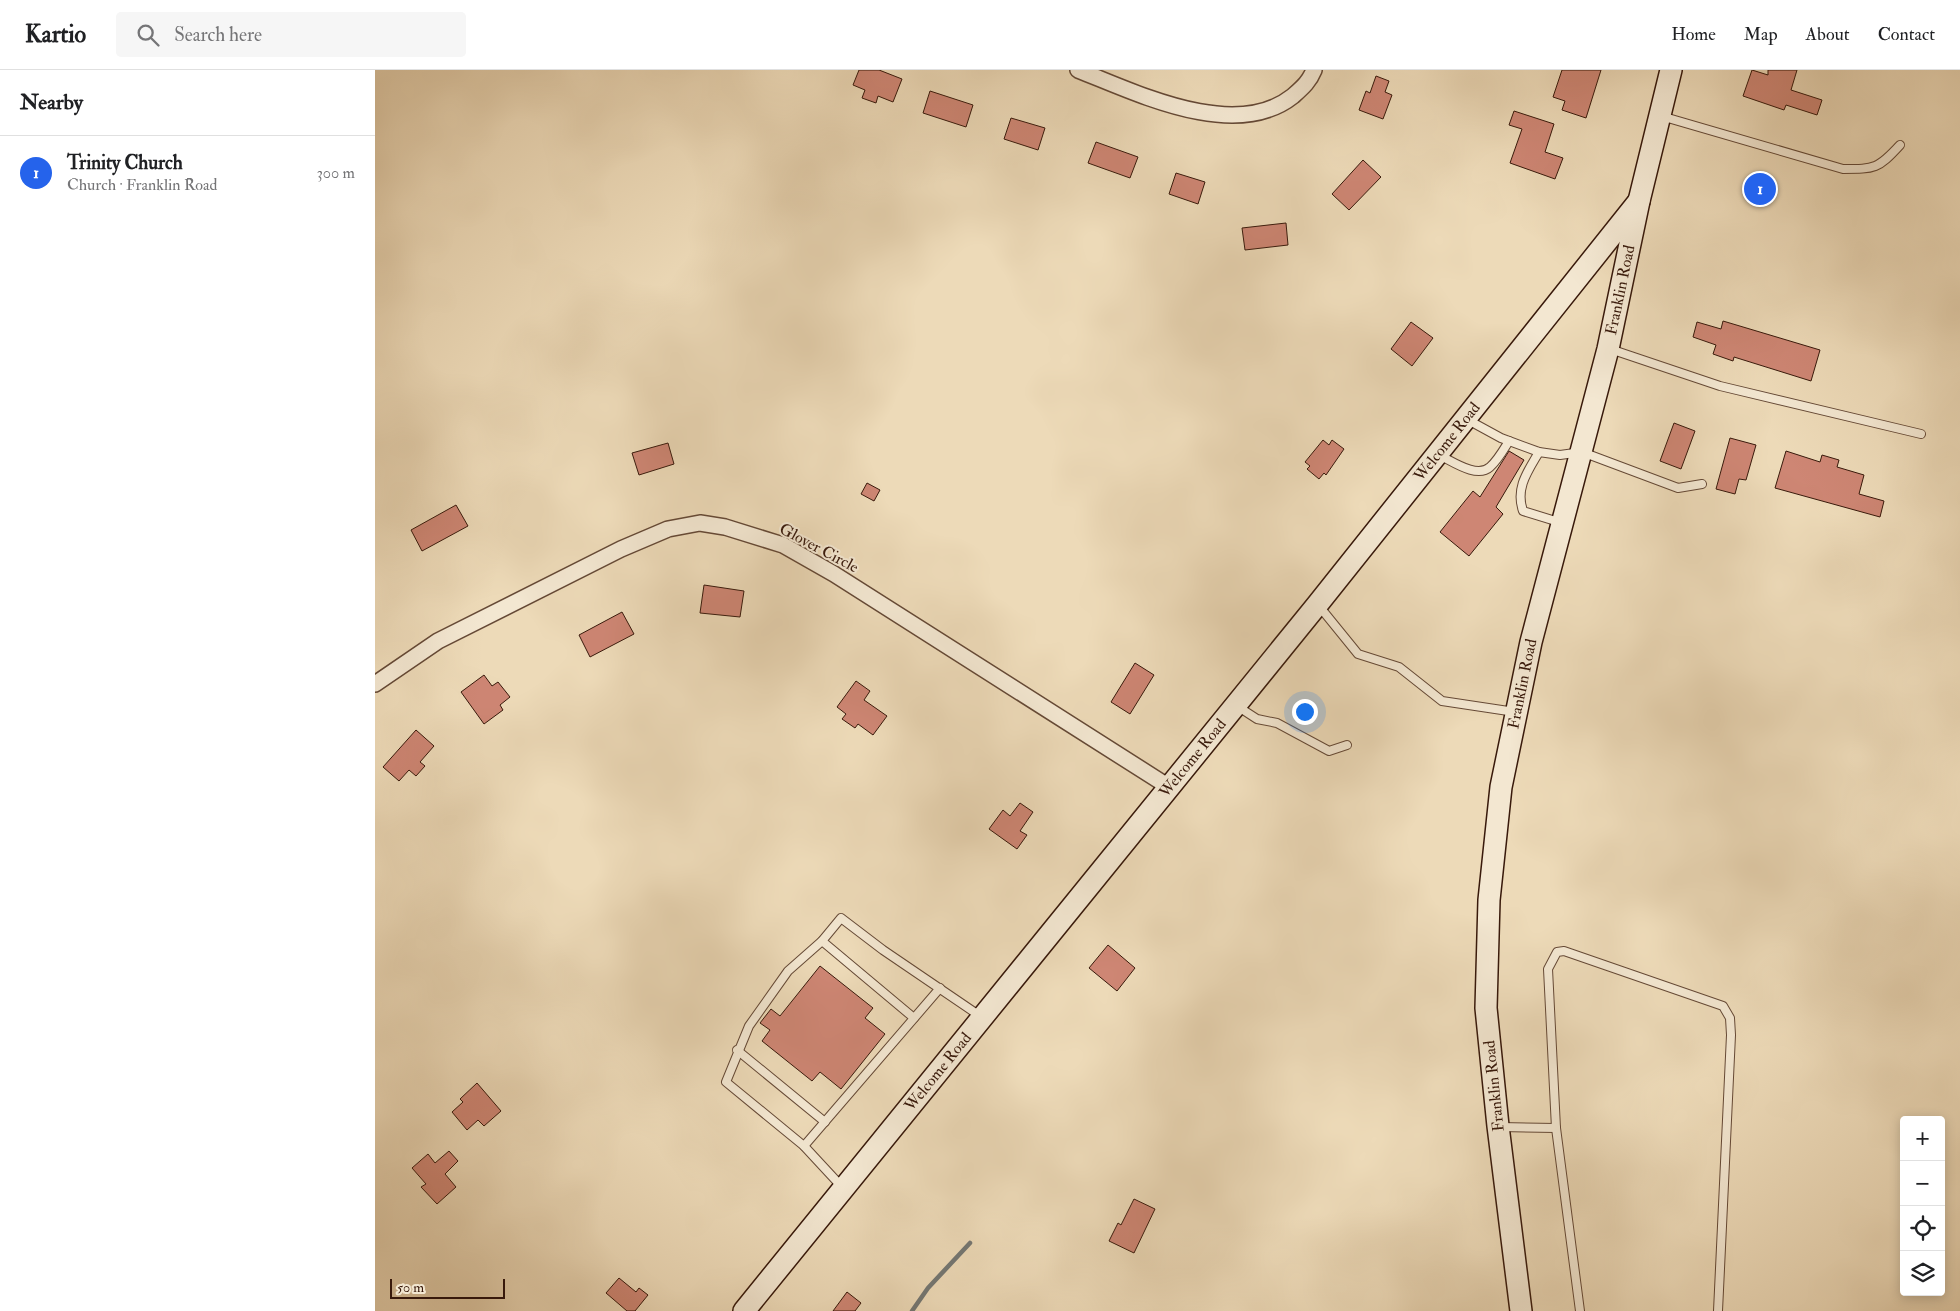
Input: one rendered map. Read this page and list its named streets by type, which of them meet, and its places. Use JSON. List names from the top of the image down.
{
  "streets": {
    "street": ["Franklin Road", "Welcome Road", "Glover Circle"]
  },
  "crossings": [
    ["Franklin Road", "Welcome Road"],
    ["Welcome Road", "Glover Circle"]
  ],
  "scale_bar": "50 m",
  "page": {
    "header": "Kartio",
    "search": "Search here",
    "nav": [
      "Home",
      "Map",
      "About",
      "Contact"
    ],
    "heading": "Nearby",
    "list": [
      {
        "mark": "1",
        "name": "Trinity Church",
        "note": "Church · Franklin Road",
        "value": "300 m"
      }
    ],
    "pins": "1",
    "map_buttons": ["+", "−"],
    "scale": "50 m"
  }
}
